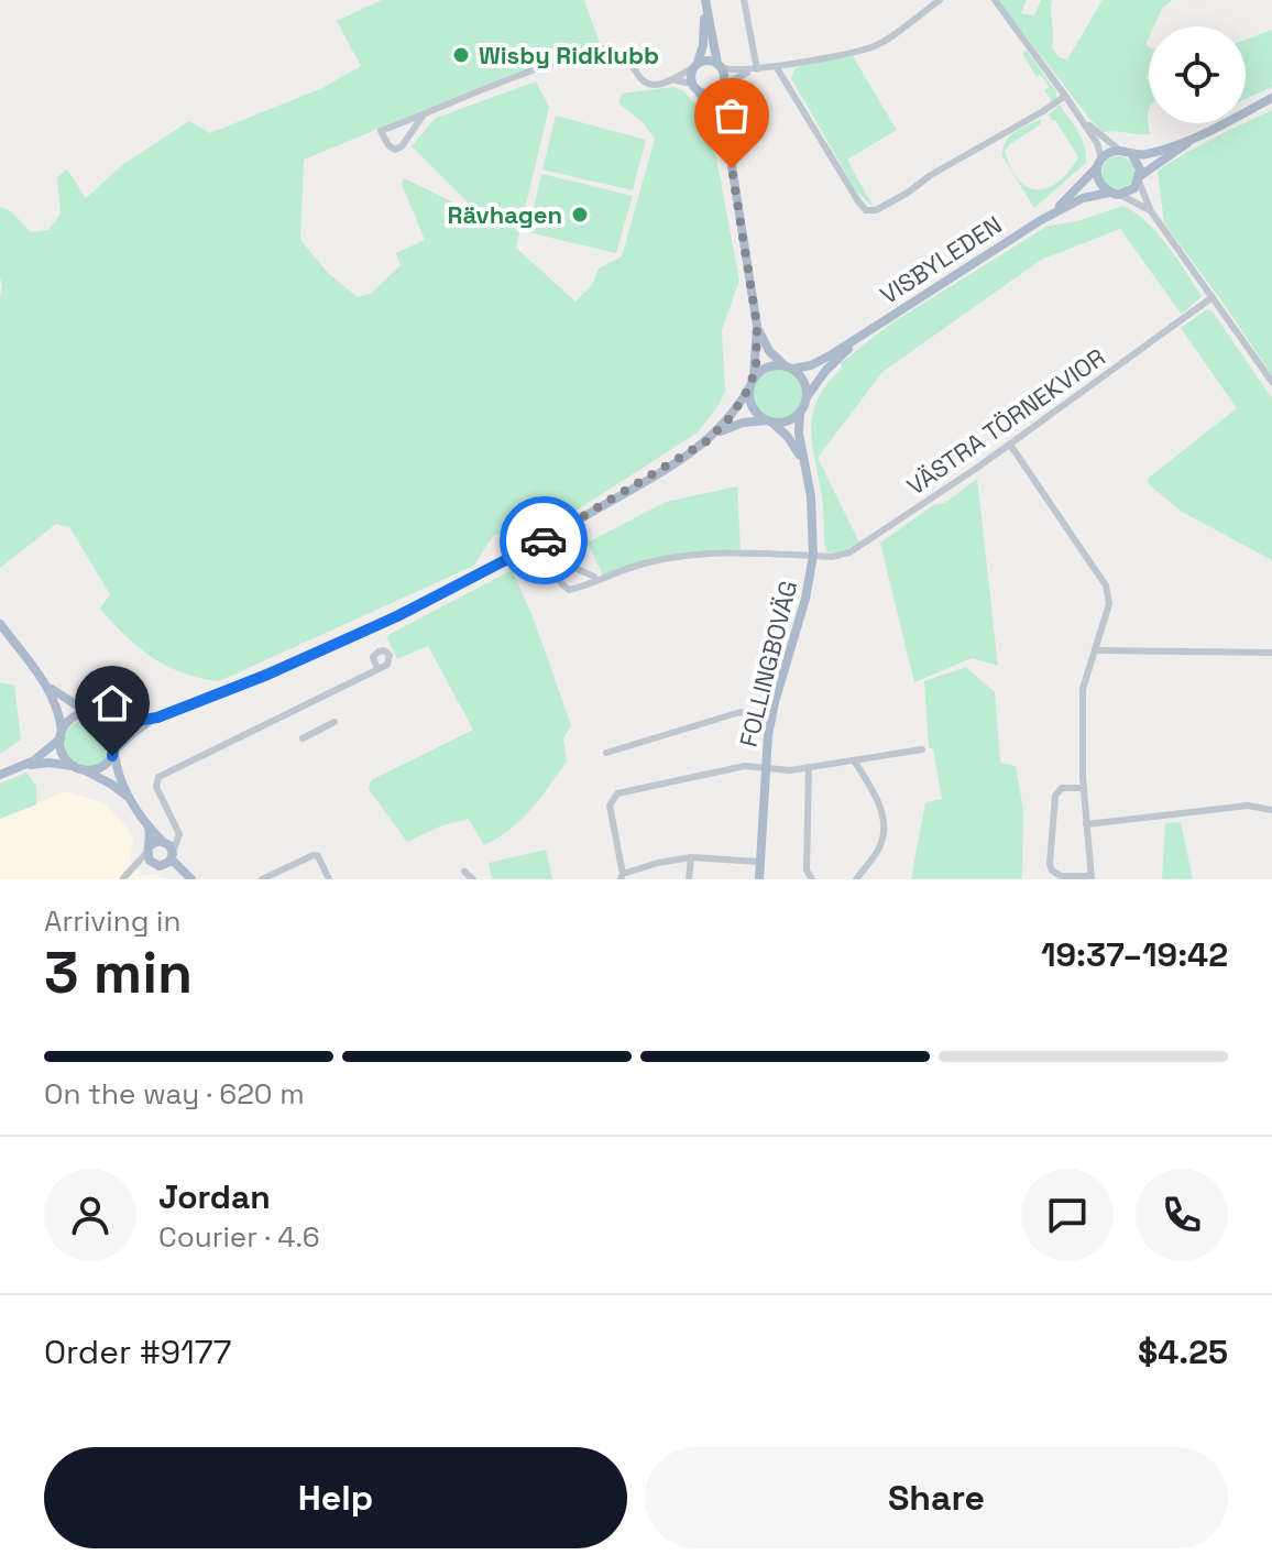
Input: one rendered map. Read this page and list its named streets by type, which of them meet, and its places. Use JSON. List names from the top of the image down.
{
  "streets": {
    "main road": ["VISBYLEDEN", "FOLLINGBOVÄG"],
    "street": ["VÄSTRA TÖRNEKVIOR"]
  },
  "crossings": [
    ["VISBYLEDEN", "FOLLINGBOVÄG"],
    ["VÄSTRA TÖRNEKVIOR", "FOLLINGBOVÄG"]
  ],
  "places": ["Wisby Ridklubb", "Rävhagen"],
  "page": {
    "heading": ["3 min", "Arriving in", "19:37–19:42"],
    "panel": [
      "Jordan",
      "Courier · 4.6",
      "Order #9177",
      "$4.25"
    ],
    "bar": "On the way · 620 m",
    "buttons": ["Help", "Share"]
  }
}
